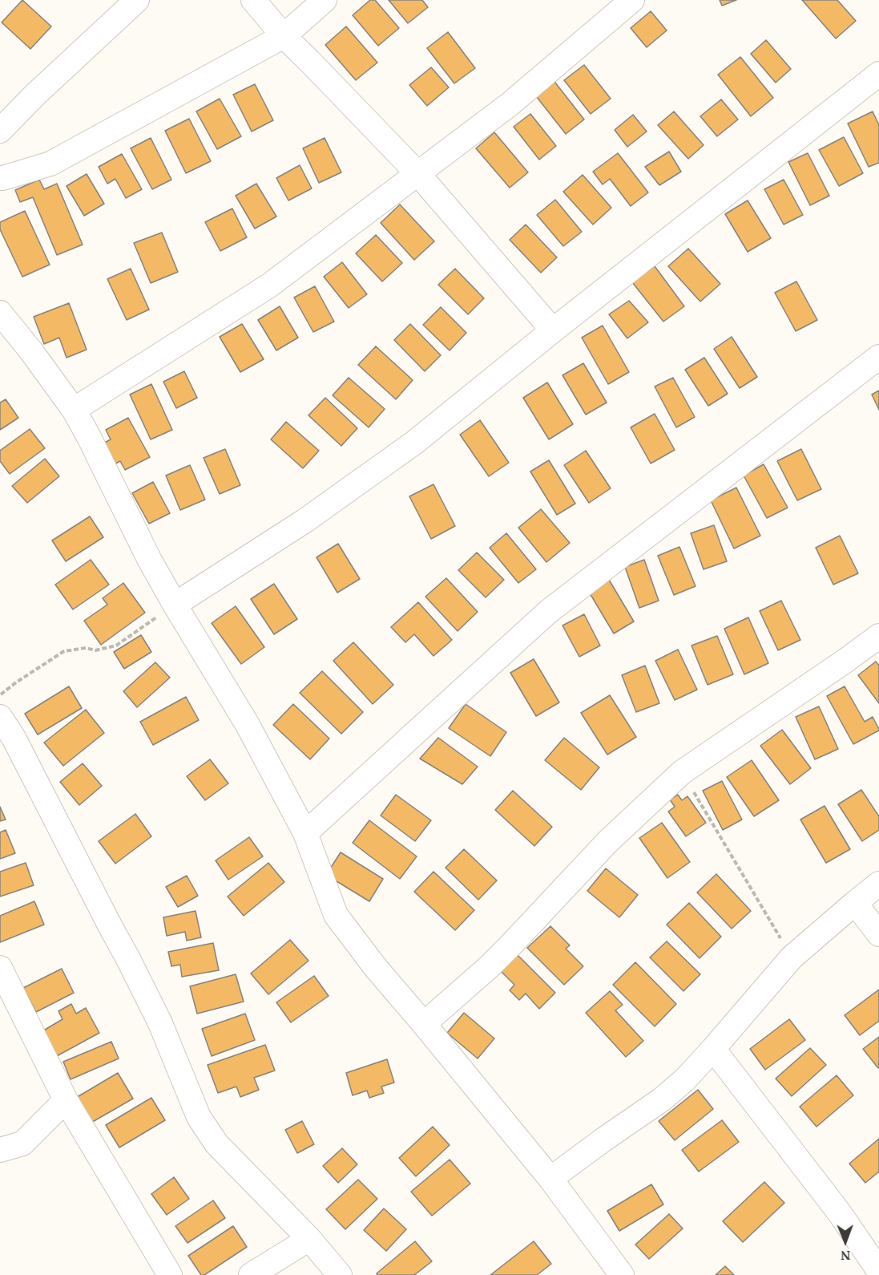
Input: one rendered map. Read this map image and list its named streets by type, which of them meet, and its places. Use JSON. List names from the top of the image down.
{
  "north": "bottom"
}
